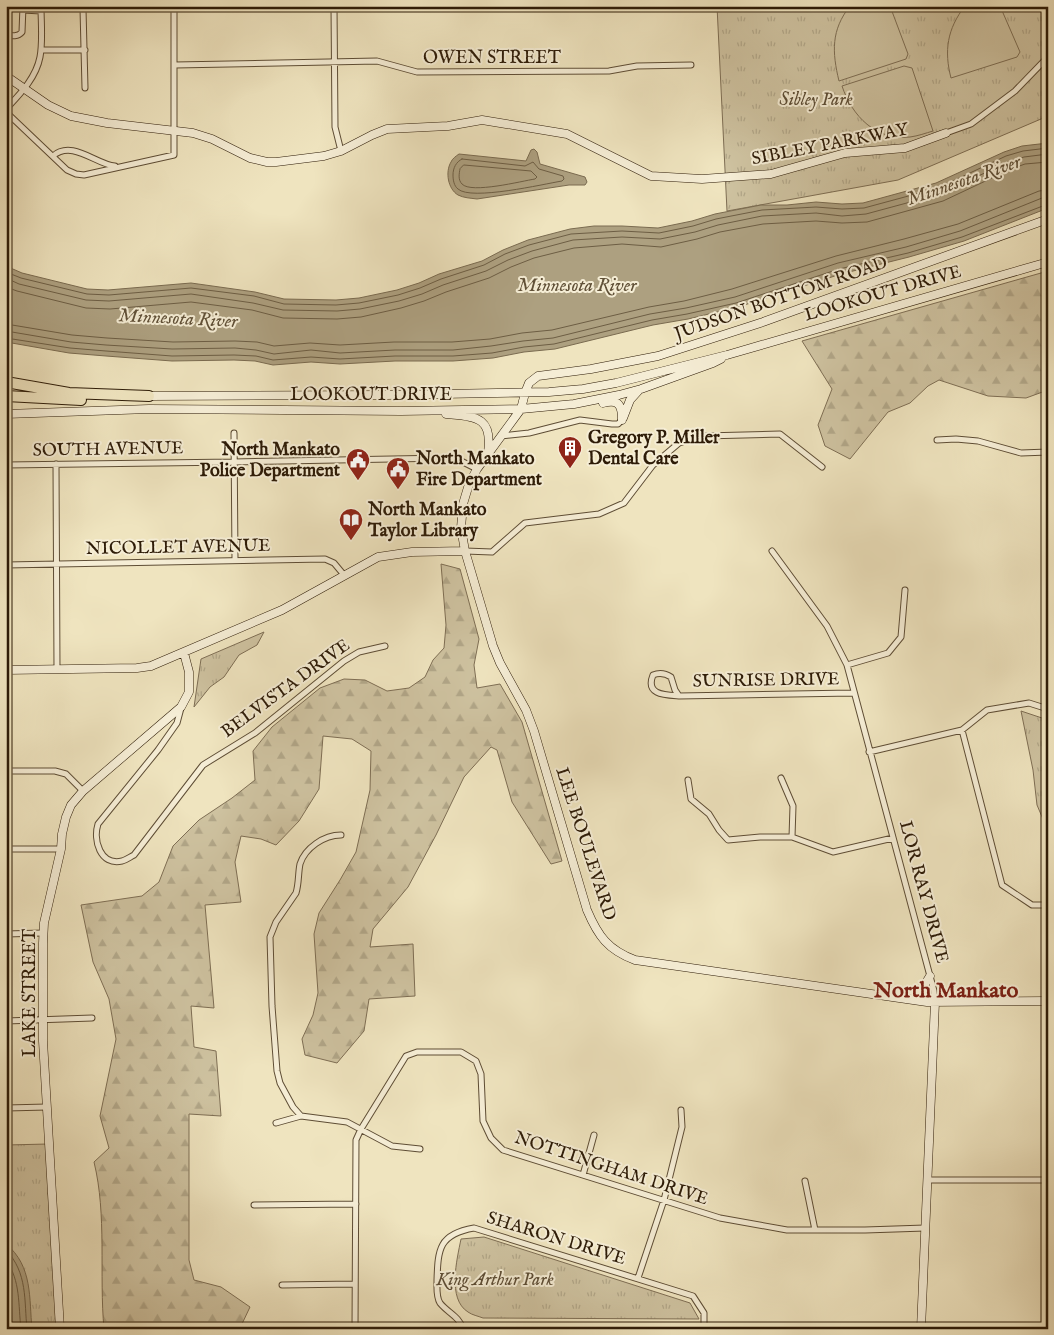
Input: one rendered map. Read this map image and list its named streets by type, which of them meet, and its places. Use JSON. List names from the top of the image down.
{
  "streets": {
    "main road": [
      "SIBLEY PARKWAY",
      "LOOKOUT DRIVE",
      "JUDSON BOTTOM ROAD",
      "LEE BOULEVARD",
      "LOR RAY DRIVE",
      "LAKE STREET"
    ],
    "street": [
      "OWEN STREET",
      "SOUTH AVENUE",
      "NICOLLET AVENUE",
      "SUNRISE DRIVE",
      "BELVISTA DRIVE",
      "NOTTINGHAM DRIVE",
      "SHARON DRIVE"
    ]
  },
  "crossings": [
    ["LOOKOUT DRIVE", "JUDSON BOTTOM ROAD"],
    ["LOOKOUT DRIVE", "LEE BOULEVARD"],
    ["JUDSON BOTTOM ROAD", "LEE BOULEVARD"],
    ["SOUTH AVENUE", "LEE BOULEVARD"],
    ["SUNRISE DRIVE", "LOR RAY DRIVE"],
    ["BELVISTA DRIVE", "LAKE STREET"],
    ["LEE BOULEVARD", "LOR RAY DRIVE"],
    ["LOR RAY DRIVE", "NOTTINGHAM DRIVE"]
  ],
  "districts": ["North Mankato"],
  "water": ["Minnesota River"],
  "parks": ["Sibley Park", "King Arthur Park"],
  "places": {
    "building": ["Gregory P. Miller Dental Care"],
    "public building": ["North Mankato Police Department", "North Mankato Fire Department"],
    "library": ["North Mankato Taylor Library"]
  }
}
